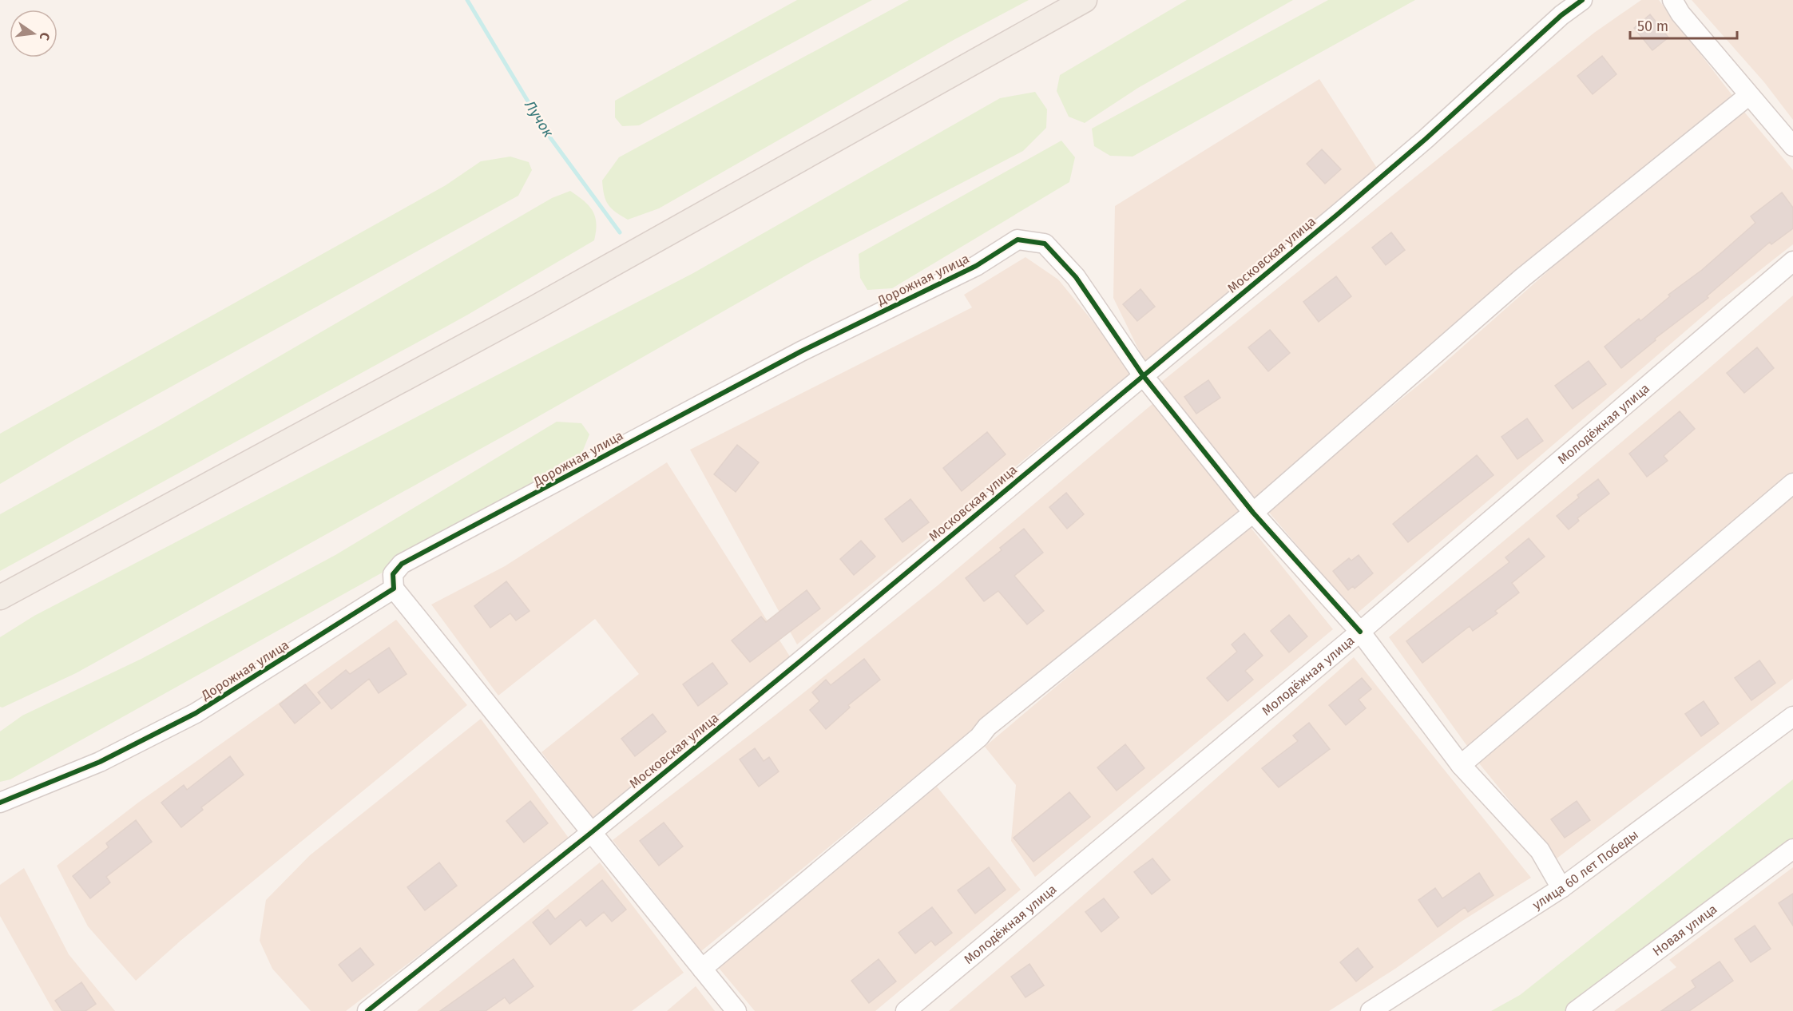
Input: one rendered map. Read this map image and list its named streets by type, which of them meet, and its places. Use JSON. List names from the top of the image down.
{
  "streets": {
    "street": [
      "Московская улица",
      "Дорожная улица",
      "Молодёжная улица",
      "улица 60 лет Победы",
      "Новая улица"
    ]
  },
  "crossings": [
    ["Московская улица", "Дорожная улица"],
    ["Дорожная улица", "Молодёжная улица"],
    ["Дорожная улица", "улица 60 лет Победы"]
  ],
  "water": ["Лучок"],
  "scale_bar": "50 m",
  "north": "right"
}
